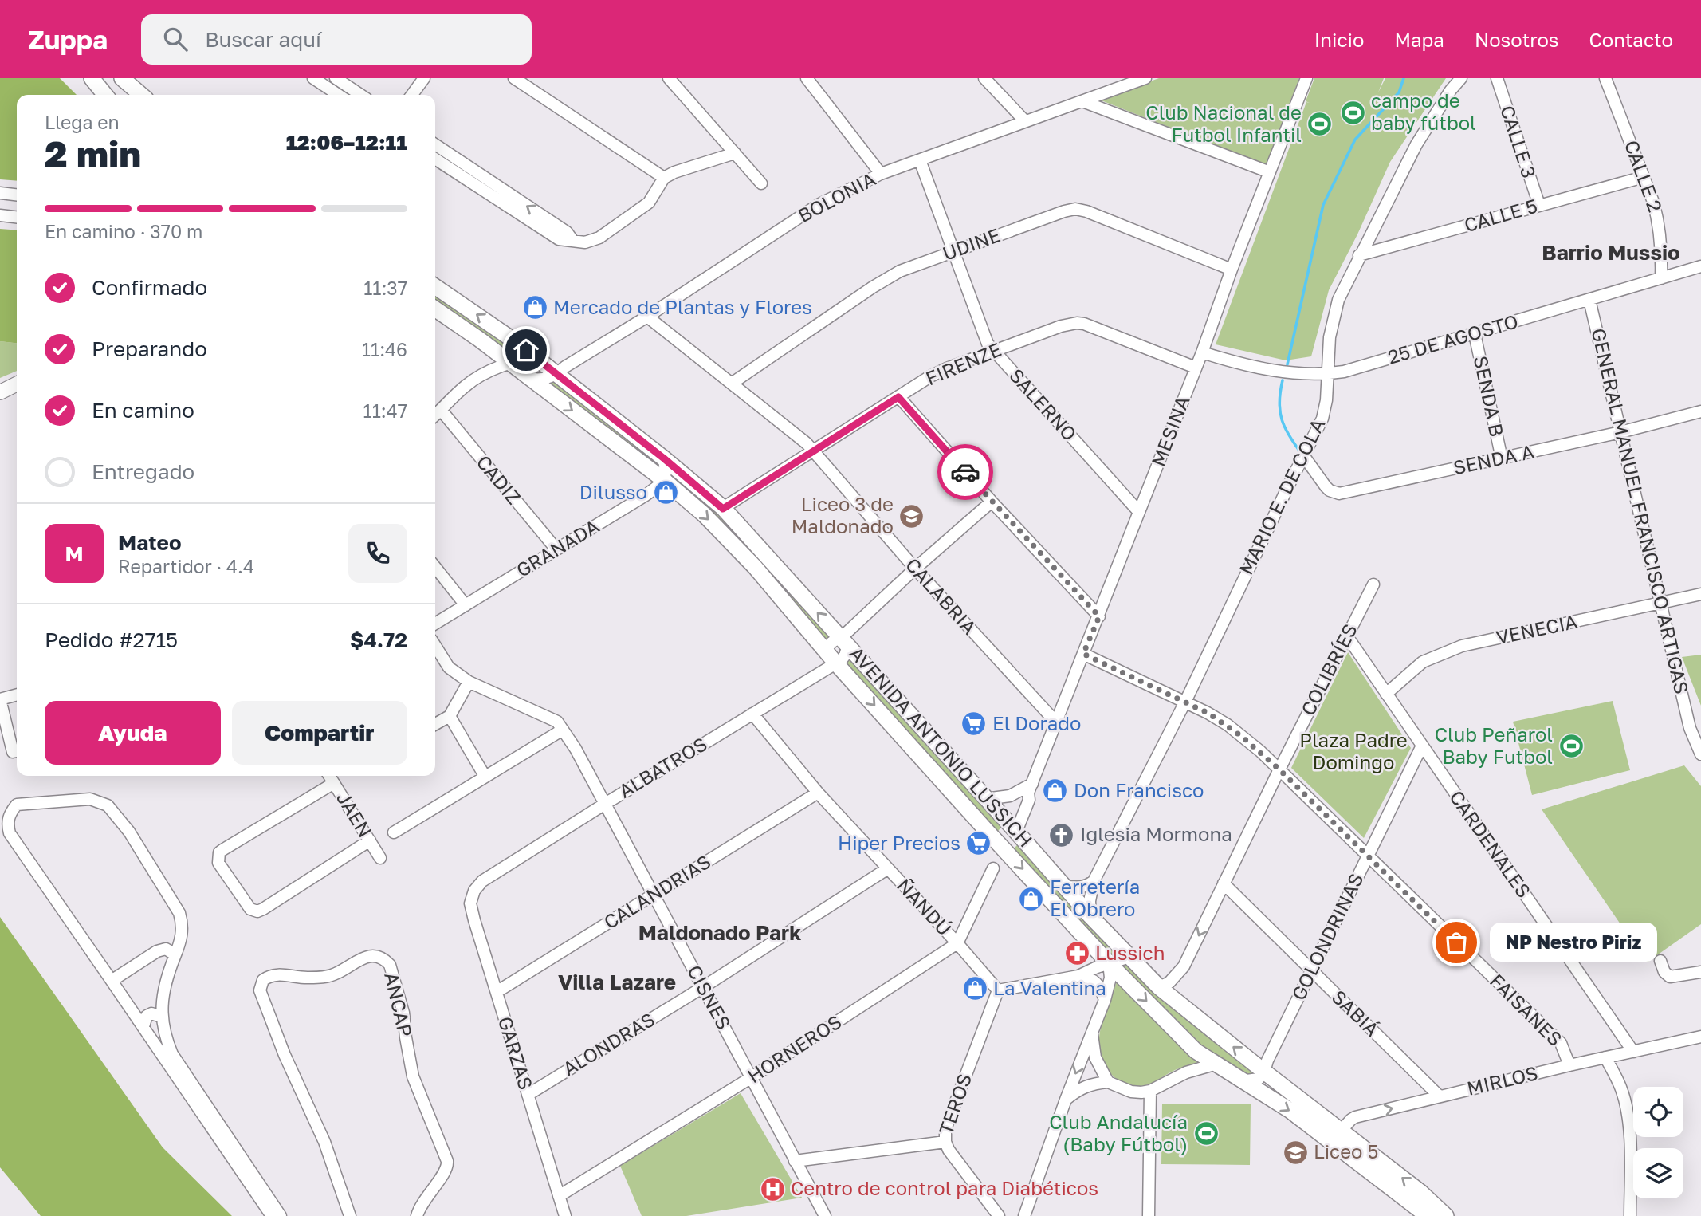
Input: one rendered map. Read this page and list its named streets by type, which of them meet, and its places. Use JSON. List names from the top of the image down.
{
  "streets": {
    "main road": ["AVENIDA ANTONIO LUSSICH"],
    "street": [
      "CALLE 3",
      "CALLE 2",
      "BOLONIA",
      "CALLE 5",
      "UDINE",
      "25 DE AGOSTO",
      "FIRENZE",
      "SENDA B",
      "SALERNO",
      "MESINA",
      "SENDA A",
      "CADIZ",
      "MARIO E. DE COLA",
      "GENERAL MANUEL FRANCISCO ARTIGAS",
      "GRANADA",
      "CALABRIA",
      "VENECIA",
      "COLIBRÍES",
      "ALBATROS",
      "JAEN",
      "CARDENALES",
      "CALANDRIAS",
      "ÑANDÚ",
      "GOLONDRINAS",
      "CISNES",
      "ANCAP",
      "FAISANES",
      "SABIÁ",
      "ALONDRAS",
      "HORNEROS",
      "GARZAS",
      "MIRLOS",
      "TEROS"
    ]
  },
  "crossings": [
    ["CALLE 3", "CALLE 5"],
    ["CALLE 2", "CALLE 5"],
    ["CALLE 2", "25 DE AGOSTO"],
    ["BOLONIA", "SALERNO"],
    ["BOLONIA", "CALABRIA"],
    ["BOLONIA", "AVENIDA ANTONIO LUSSICH"],
    ["CALLE 5", "MARIO E. DE COLA"],
    ["UDINE", "SALERNO"],
    ["UDINE", "MESINA"],
    ["UDINE", "CALABRIA"],
    ["25 DE AGOSTO", "SENDA B"],
    ["25 DE AGOSTO", "MESINA"],
    ["25 DE AGOSTO", "MARIO E. DE COLA"],
    ["25 DE AGOSTO", "GENERAL MANUEL FRANCISCO ARTIGAS"],
    ["FIRENZE", "SALERNO"],
    ["FIRENZE", "MESINA"],
    ["FIRENZE", "CALABRIA"],
    ["FIRENZE", "AVENIDA ANTONIO LUSSICH"],
    ["SENDA B", "SENDA A"],
    ["SALERNO", "MESINA"],
    ["MESINA", "CALABRIA"],
    ["MESINA", "AVENIDA ANTONIO LUSSICH"],
    ["MESINA", "FAISANES"],
    ["SENDA A", "MARIO E. DE COLA"],
    ["SENDA A", "GENERAL MANUEL FRANCISCO ARTIGAS"],
    ["CADIZ", "GRANADA"],
    ["MARIO E. DE COLA", "AVENIDA ANTONIO LUSSICH"],
    ["MARIO E. DE COLA", "FAISANES"],
    ["GENERAL MANUEL FRANCISCO ARTIGAS", "VENECIA"],
    ["GRANADA", "AVENIDA ANTONIO LUSSICH"],
    ["VENECIA", "CARDENALES"],
    ["COLIBRÍES", "AVENIDA ANTONIO LUSSICH"],
    ["COLIBRÍES", "CARDENALES"],
    ["COLIBRÍES", "FAISANES"],
    ["COLIBRÍES", "SABIÁ"],
    ["AVENIDA ANTONIO LUSSICH", "ALBATROS"],
    ["AVENIDA ANTONIO LUSSICH", "GOLONDRINAS"],
    ["AVENIDA ANTONIO LUSSICH", "MIRLOS"],
    ["ALBATROS", "ÑANDÚ"],
    ["ALBATROS", "CISNES"],
    ["ALBATROS", "GARZAS"],
    ["CARDENALES", "GOLONDRINAS"],
    ["CARDENALES", "MIRLOS"],
    ["CALANDRIAS", "ÑANDÚ"],
    ["CALANDRIAS", "CISNES"],
    ["CALANDRIAS", "GARZAS"],
    ["ÑANDÚ", "ALONDRAS"],
    ["ÑANDÚ", "HORNEROS"],
    ["ÑANDÚ", "TEROS"],
    ["GOLONDRINAS", "FAISANES"],
    ["GOLONDRINAS", "SABIÁ"],
    ["CISNES", "ALONDRAS"],
    ["CISNES", "HORNEROS"],
    ["CISNES", "TEROS"],
    ["FAISANES", "MIRLOS"],
    ["SABIÁ", "MIRLOS"],
    ["ALONDRAS", "GARZAS"],
    ["HORNEROS", "GARZAS"]
  ],
  "districts": ["Barrio Mussio", "Maldonado Park", "Villa Lazare"],
  "parks": ["Plaza Padre Domingo"],
  "places": {
    "sports": [
      "campo de baby fútbol",
      "Club Nacional de Futbol Infantil",
      "Club Peñarol Baby Futbol",
      "Club Andalucía (Baby Fútbol)"
    ],
    "shop": [
      "Mercado de Plantas y Flores",
      "Dilusso",
      "Don Francisco",
      "Ferretería El Obrero",
      "La Valentina"
    ],
    "school or university": ["Liceo 3 de Maldonado", "Liceo 5"],
    "supermarket": ["El Dorado", "Hiper Precios"],
    "church": ["Iglesia Mormona"],
    "other": ["NP Nestro Piriz"],
    "pharmacy": ["Lussich"],
    "hospital": ["Centro de control para Diabéticos"]
  },
  "page": {
    "header": "Zuppa",
    "search": "Buscar aquí",
    "nav": [
      "Inicio",
      "Mapa",
      "Nosotros",
      "Contacto"
    ],
    "heading": ["2 min", "Llega en", "12:06–12:11"],
    "panel": [
      "Mateo",
      "Repartidor · 4.4",
      "Pedido #2715",
      "$4.72"
    ],
    "bar": "En camino · 370 m",
    "list": [
      ["Confirmado", "11:37"],
      ["Preparando", "11:46"],
      ["En camino", "11:47"],
      "Entregado"
    ],
    "round": "M",
    "buttons": ["Ayuda", "Compartir"],
    "bubble": "NP Nestro Piriz"
  }
}
